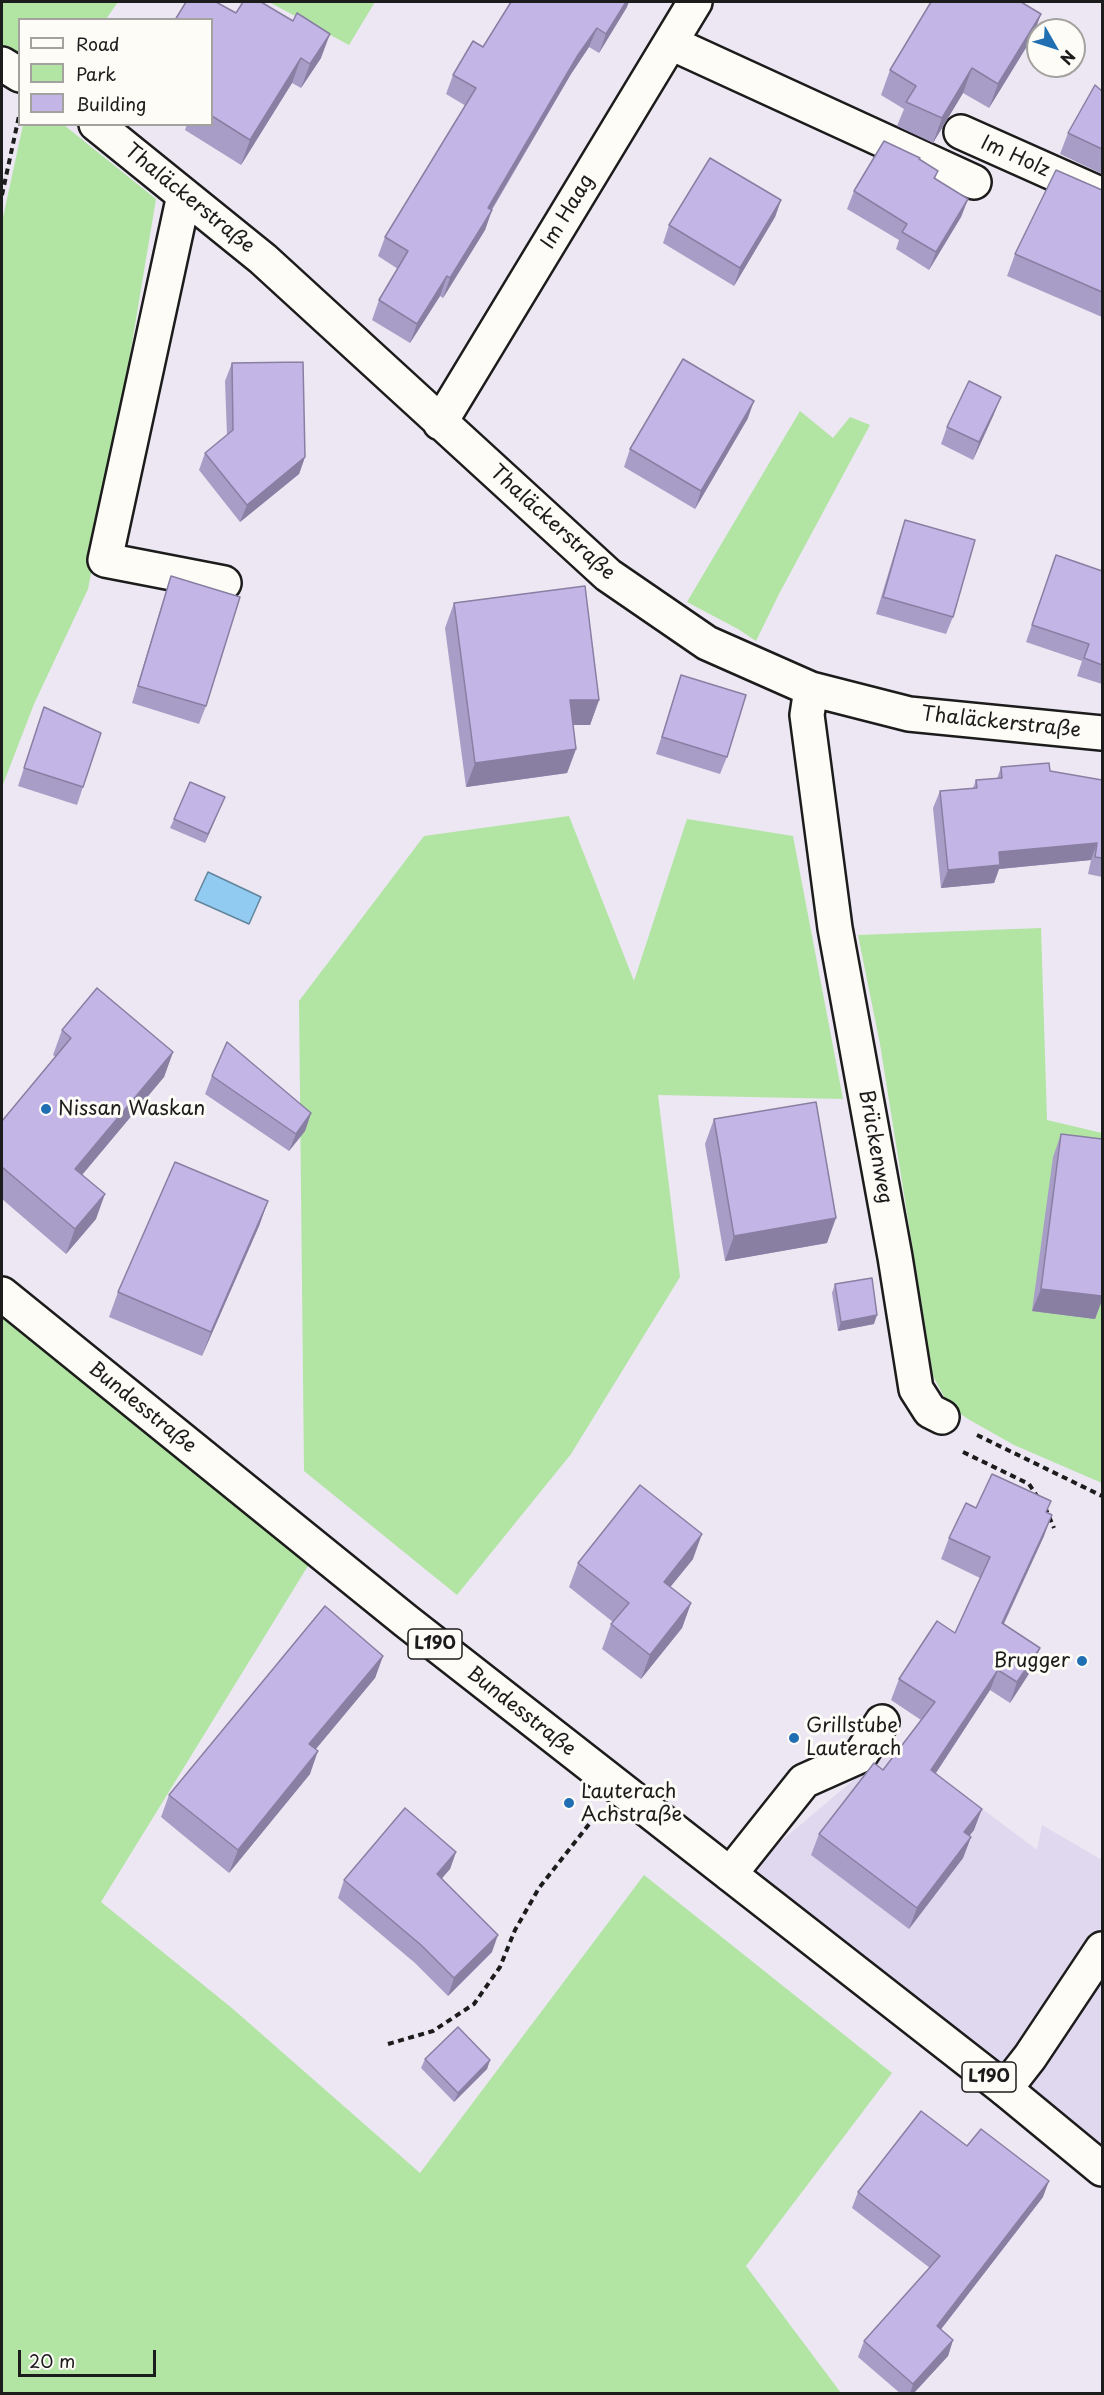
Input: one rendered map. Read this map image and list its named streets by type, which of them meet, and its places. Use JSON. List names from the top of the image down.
{
  "streets": {
    "street": [
      "Im Holz",
      "Thaläckerstraße",
      "Im Haag",
      "Brückenweg",
      "Bundesstraße",
      "L190"
    ]
  },
  "crossings": [
    ["Thaläckerstraße", "Im Haag"],
    ["Thaläckerstraße", "Brückenweg"]
  ],
  "places": [
    "Nissan Waskan",
    "Brugger",
    "Grillstube Lauterach",
    "Lauterach Achstraße"
  ],
  "legend": ["Road", "Park", "Building"],
  "scale_bar": "20 m",
  "north": "bottom right"
}
